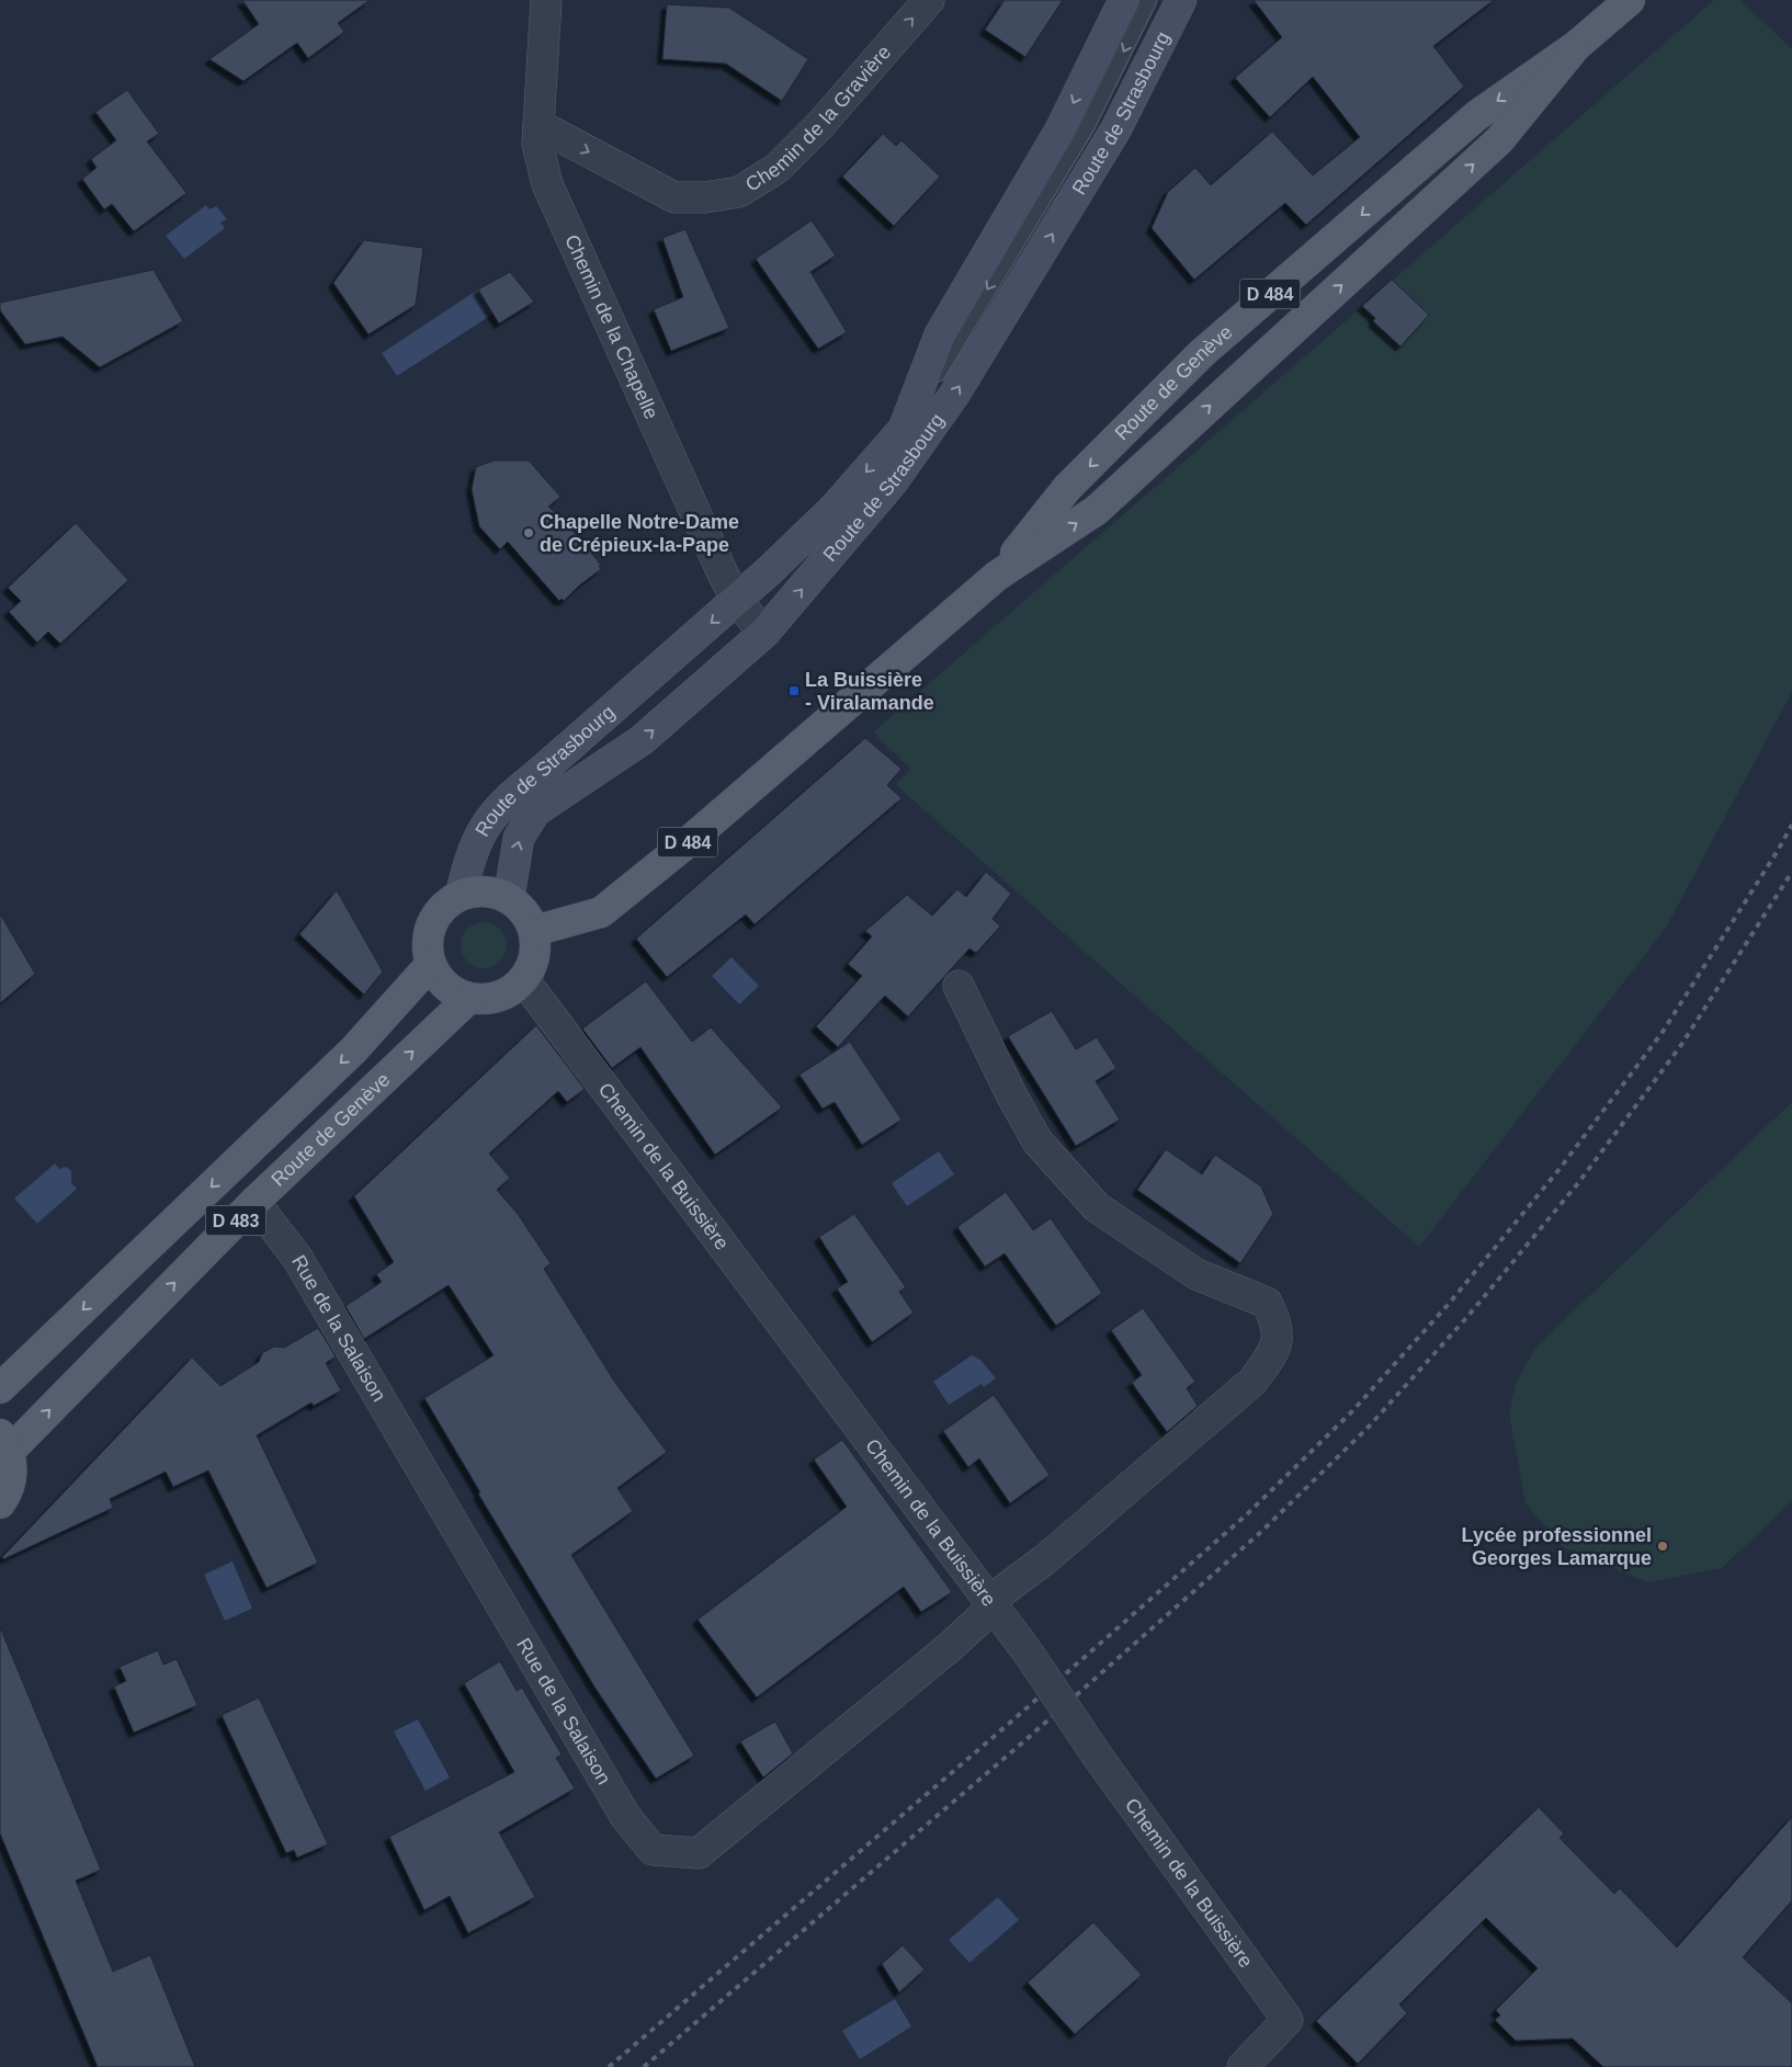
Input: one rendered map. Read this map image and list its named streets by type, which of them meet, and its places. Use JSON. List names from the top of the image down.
{
  "streets": {
    "main road": [
      "Route de Strasbourg",
      "D 484",
      "Route de Genève",
      "D 483"
    ],
    "street": [
      "Chemin de la Gravière",
      "Chemin de la Chapelle",
      "Chemin de la Buissière",
      "Rue de la Salaison"
    ]
  },
  "crossings": [
    ["Route de Strasbourg", "Chemin de la Chapelle"],
    ["Route de Strasbourg", "Route de Genève"],
    ["Route de Strasbourg", "Chemin de la Buissière"],
    ["Chemin de la Gravière", "Chemin de la Chapelle"],
    ["Route de Genève", "Chemin de la Buissière"],
    ["Route de Genève", "Rue de la Salaison"],
    ["Chemin de la Buissière", "Rue de la Salaison"]
  ],
  "one_way": ["Chemin de la Gravière"],
  "places": {
    "other": ["Chapelle Notre-Dame de Crépieux-la-Pape", "Lycée professionnel Georges Lamarque"],
    "transit": ["La Buissière - Viralamande"]
  }
}
